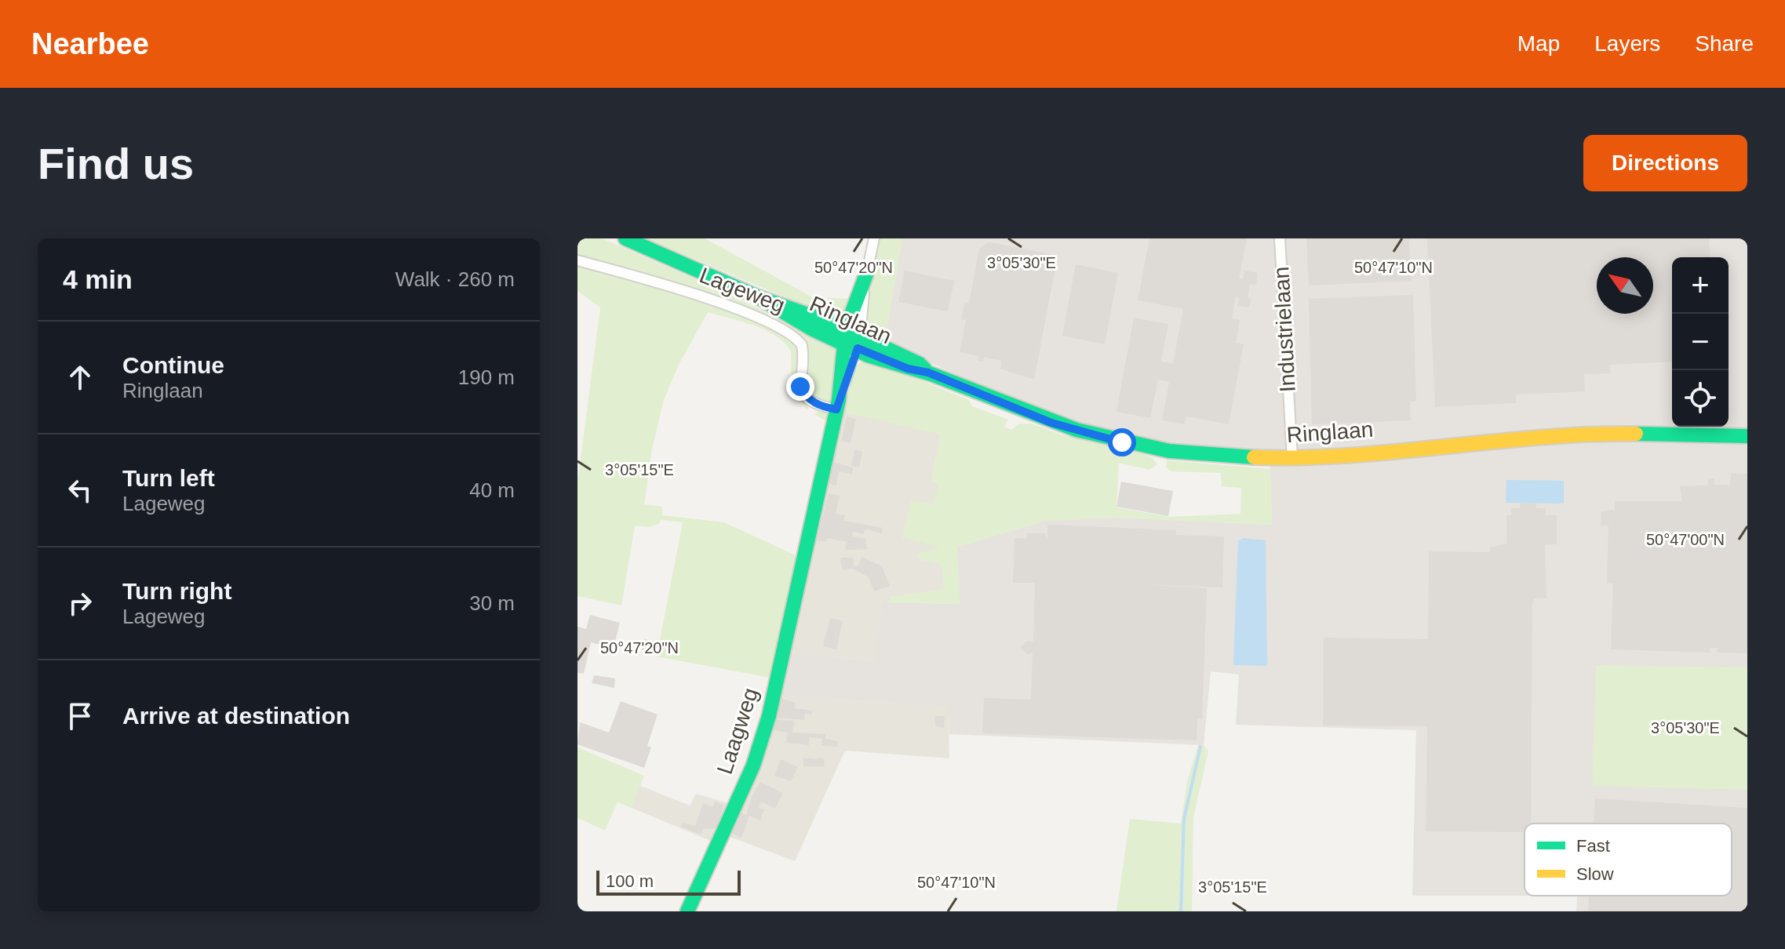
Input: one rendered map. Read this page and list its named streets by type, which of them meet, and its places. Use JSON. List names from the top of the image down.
{
  "streets": {
    "main road": ["Ringlaan", "Laagweg"],
    "street": ["Lageweg", "Industrielaan"]
  },
  "crossings": [
    ["Lageweg", "Laagweg"],
    ["Ringlaan", "Industrielaan"]
  ],
  "legend": ["Fast", "Slow"],
  "scale_bar": "100 m",
  "north": "top left",
  "page": {
    "header": "Nearbee",
    "nav": ["Map", "Layers", "Share"],
    "buttons": "Directions",
    "title": "Find us",
    "heading": ["4 min", "Walk · 260 m"],
    "map_buttons": ["+", "−"],
    "list": [
      ["Continue", "Ringlaan", "190 m"],
      ["Turn left", "Lageweg", "40 m"],
      ["Turn right", "Lageweg", "30 m"],
      "Arrive at destination"
    ],
    "scale": "100 m"
  },
  "coordinates": [
    "3°05'30\"E",
    "50°47'20\"N",
    "50°47'10\"N",
    "3°05'15\"E",
    "50°47'00\"N"
  ]
}
